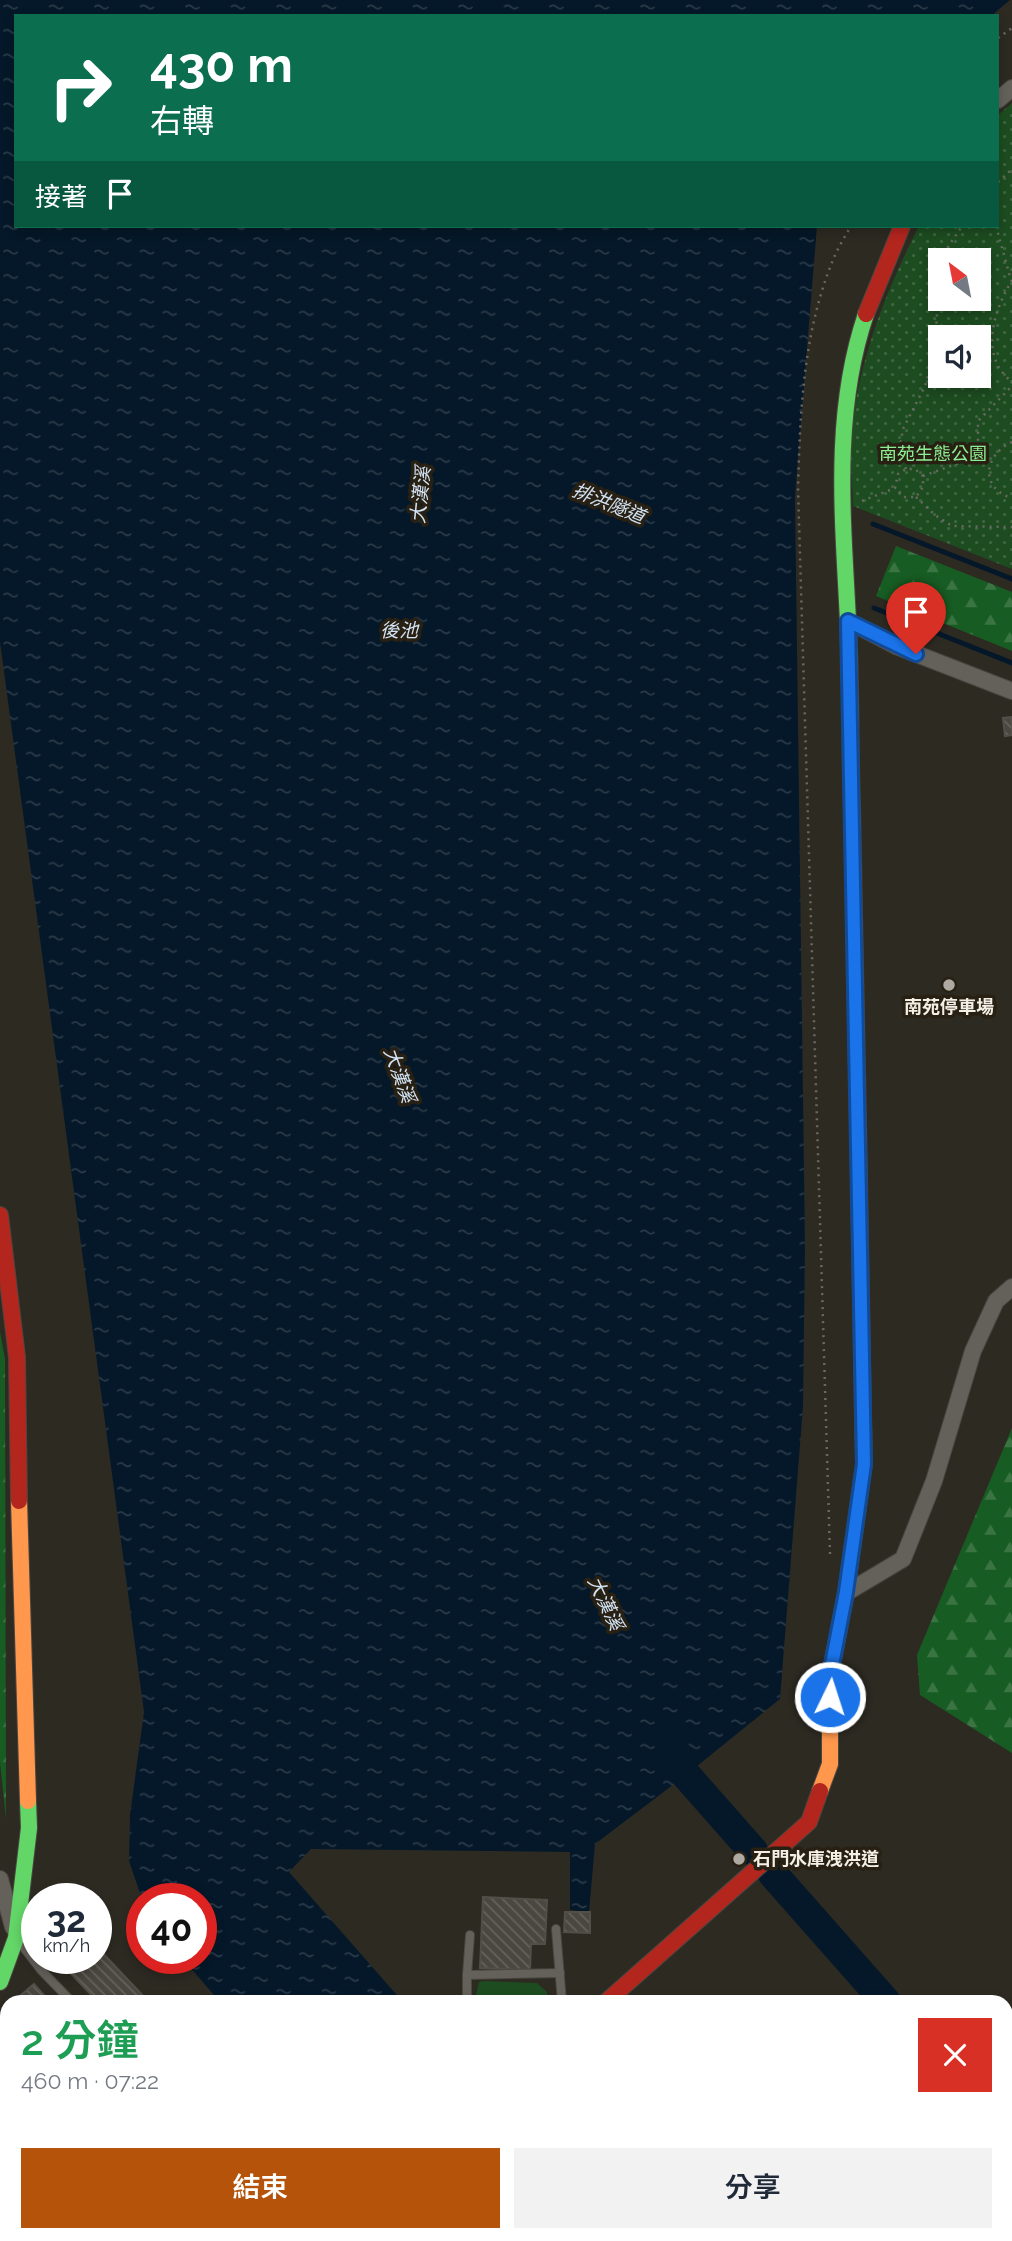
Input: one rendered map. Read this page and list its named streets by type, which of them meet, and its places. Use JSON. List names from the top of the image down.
{
  "water": ["大漢溪", "排洪隧道", "後池"],
  "parks": ["南苑生態公園"],
  "places": ["南苑停車場", "石門水庫洩洪道"],
  "north": "top left",
  "page": {
    "turn": ["430 m", "右轉"],
    "then": "接著",
    "speed": "32 km/h",
    "limit": "40",
    "heading": ["2 分鐘", "460 m · 07:22"],
    "buttons": ["結束", "分享"]
  }
}
